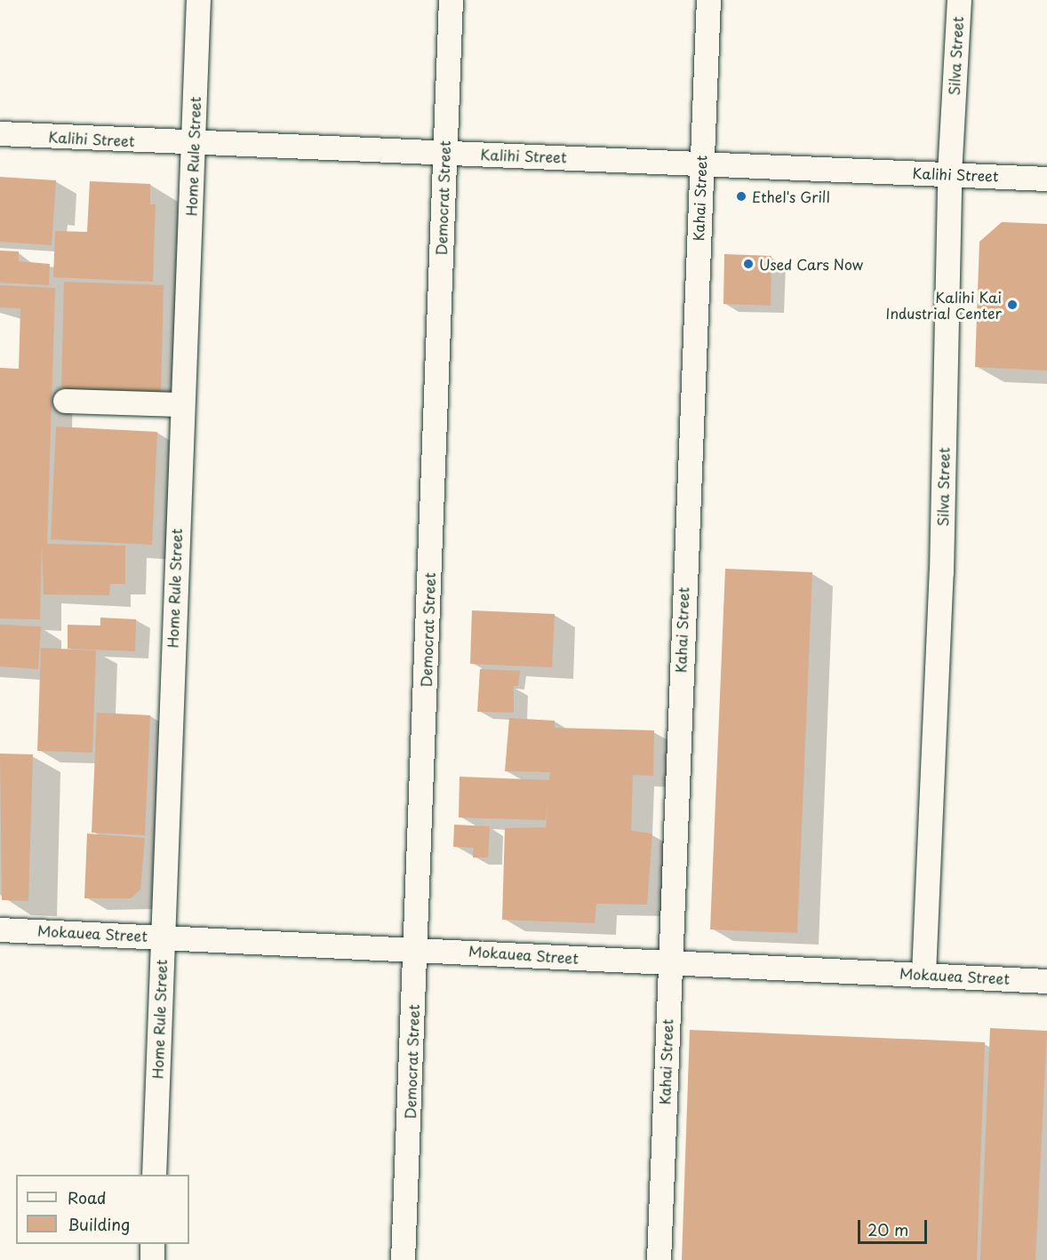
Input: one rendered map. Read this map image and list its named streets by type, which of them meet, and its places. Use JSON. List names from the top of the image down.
{
  "streets": {
    "street": [
      "Silva Street",
      "Kalihi Street",
      "Home Rule Street",
      "Democrat Street",
      "Kahai Street",
      "Mokauea Street"
    ]
  },
  "crossings": [
    ["Silva Street", "Kalihi Street"],
    ["Silva Street", "Mokauea Street"],
    ["Kalihi Street", "Home Rule Street"],
    ["Kalihi Street", "Democrat Street"],
    ["Kalihi Street", "Kahai Street"],
    ["Home Rule Street", "Mokauea Street"],
    ["Democrat Street", "Mokauea Street"],
    ["Kahai Street", "Mokauea Street"]
  ],
  "places": ["Ethel's Grill", "Used Cars Now", "Kalihi Kai Industrial Center"],
  "legend": ["Road", "Building"],
  "scale_bar": "20 m"
}
